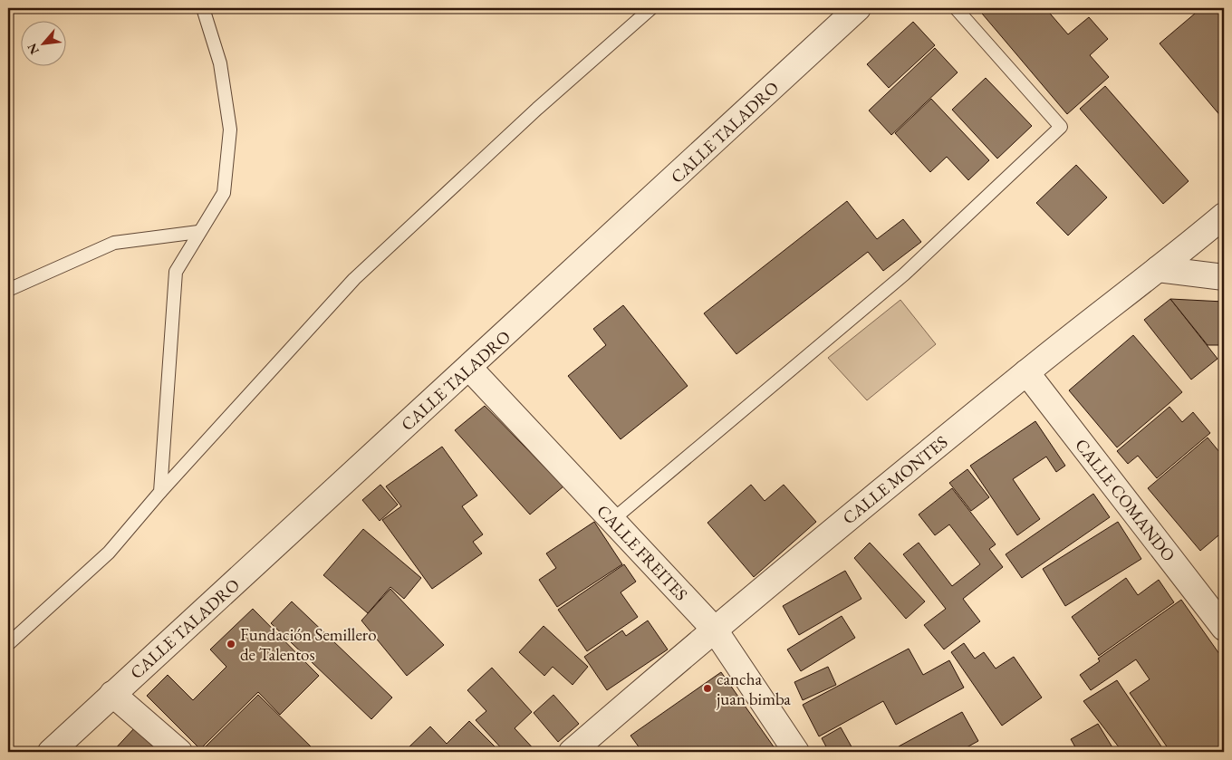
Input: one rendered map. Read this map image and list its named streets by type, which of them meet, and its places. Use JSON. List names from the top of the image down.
{
  "streets": {
    "street": [
      "CALLE TALADRO",
      "CALLE MONTES",
      "CALLE COMANDO",
      "CALLE FREITES"
    ]
  },
  "crossings": [
    ["CALLE TALADRO", "CALLE FREITES"],
    ["CALLE MONTES", "CALLE COMANDO"],
    ["CALLE MONTES", "CALLE FREITES"]
  ],
  "places": ["Fundación Semillero de Talentos", "cancha juan bimba"],
  "north": "bottom left"
}
